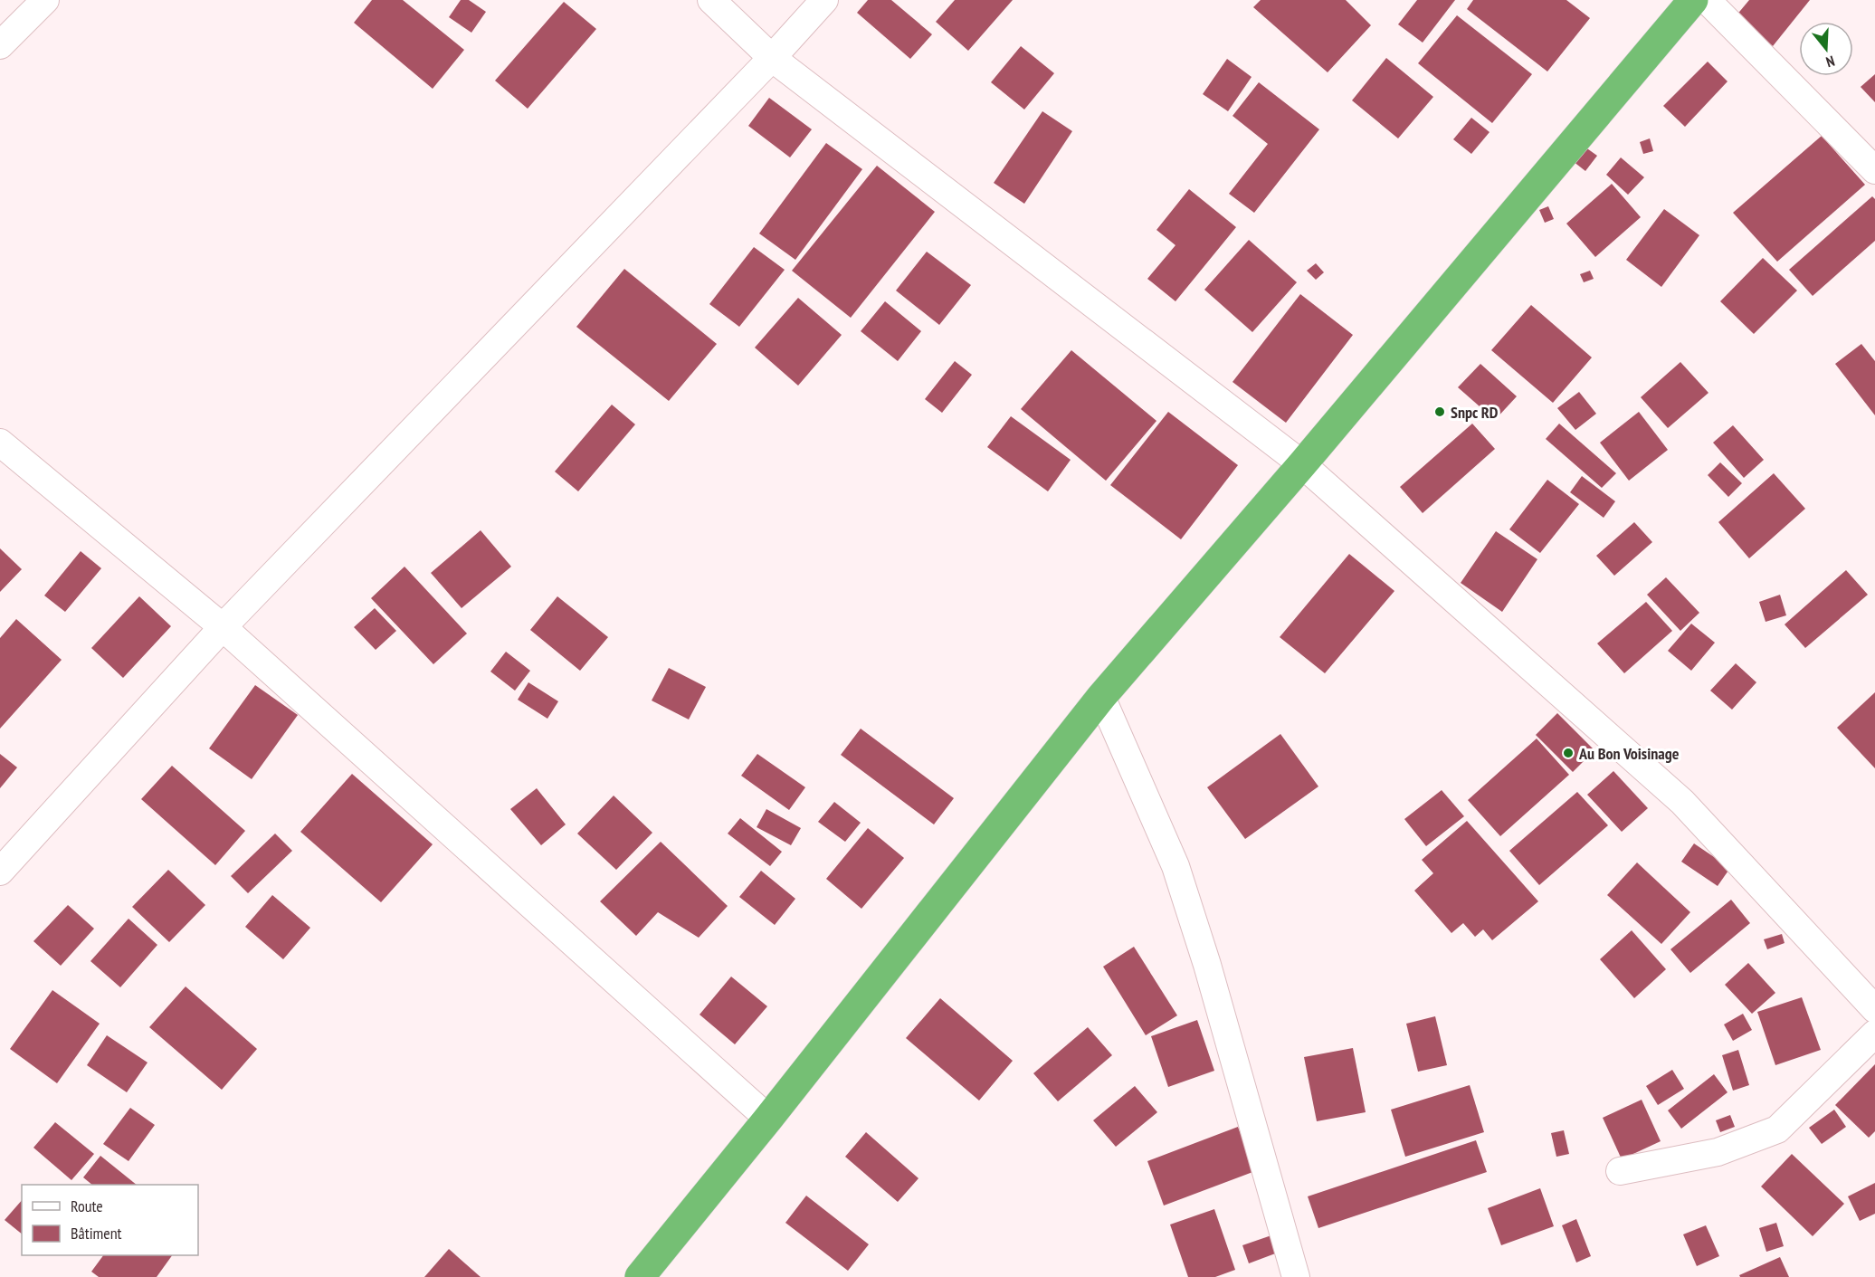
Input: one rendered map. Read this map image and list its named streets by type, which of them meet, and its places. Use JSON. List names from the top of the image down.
{
  "places": ["Snpc RD", "Au Bon Voisinage"],
  "legend": ["Route", "Bâtiment"],
  "north": "bottom"
}
